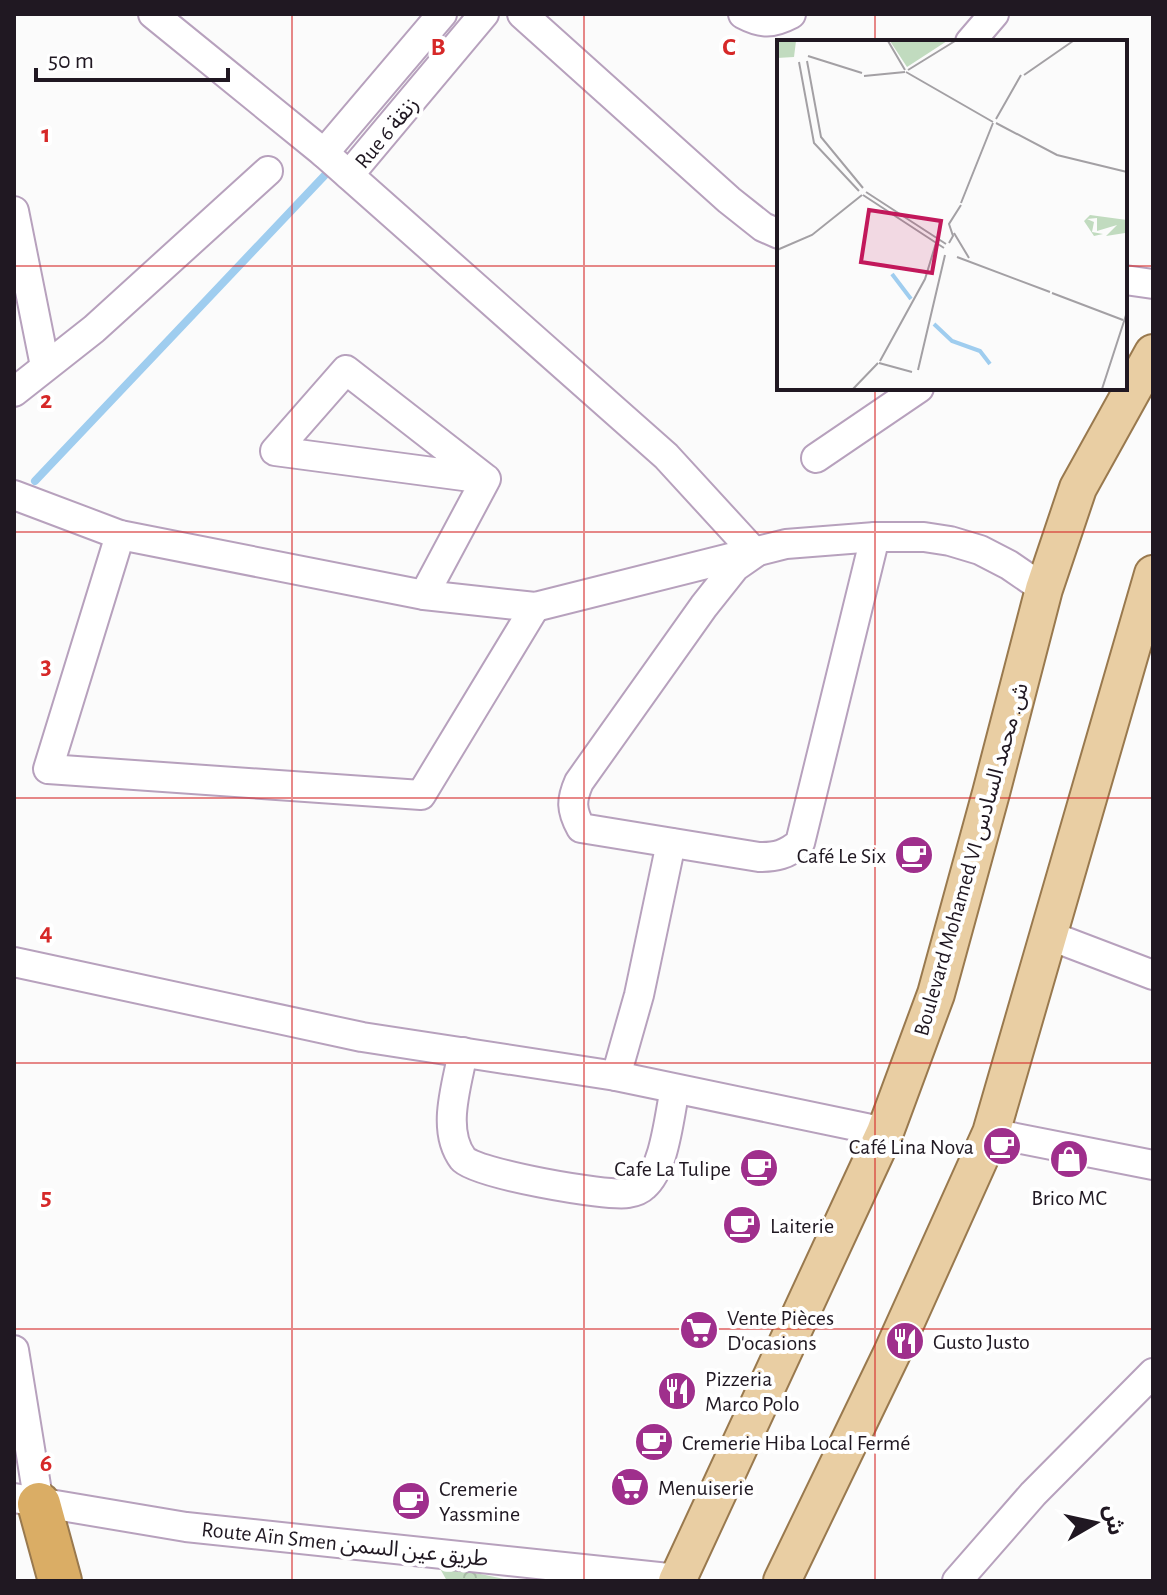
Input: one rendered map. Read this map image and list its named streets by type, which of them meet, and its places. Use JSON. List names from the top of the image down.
{
  "streets": {
    "main road": ["Boulevard Mohamed VI ش. محمد السادس"],
    "street": ["Rue 6 زنقة", "Route Aïn Smen طريق عين السمن"]
  },
  "crossings": [
    ["Boulevard Mohamed VI ش. محمد السادس", "Route Aïn Smen طريق عين السمن"]
  ],
  "places": {
    "cafe": [
      "Café Le Six",
      "Café Lina Nova",
      "Cafe La Tulipe",
      "Laiterie",
      "Cremerie Hiba Local Fermé",
      "Cremerie Yassmine"
    ],
    "shop": ["Brico MC"],
    "supermarket": ["Vente Pièces D'ocasions", "Menuiserie"],
    "restaurant": ["Gusto Justo", "Pizzeria Marco Polo"]
  },
  "scale_bar": "50 m",
  "north": "right",
  "grid": {
    "columns": ["B", "C"],
    "rows": [
      "1",
      "2",
      "3",
      "4",
      "5",
      "6"
    ]
  }
}
